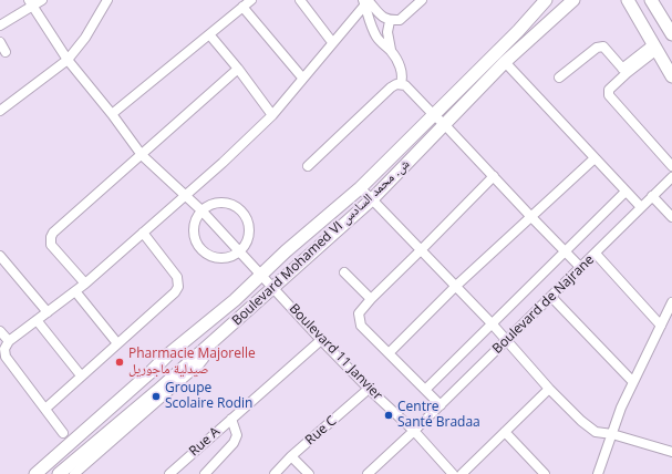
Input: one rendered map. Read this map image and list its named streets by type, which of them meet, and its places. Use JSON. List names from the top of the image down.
{
  "streets": {
    "main road": ["Boulevard Mohamed VI ش. محمد السادس"],
    "street": [
      "Boulevard de Najrane",
      "Boulevard 11 Janvier",
      "Rue C",
      "Rue A"
    ]
  },
  "crossings": [
    ["Boulevard Mohamed VI ش. محمد السادس", "Boulevard 11 Janvier"],
    ["Boulevard de Najrane", "Boulevard 11 Janvier"],
    ["Boulevard 11 Janvier", "Rue C"],
    ["Boulevard 11 Janvier", "Rue A"]
  ],
  "places": ["Pharmacie Majorelle صيدلية ماجوريل", "Groupe Scolaire Rodin", "Centre Santé Bradaa"]
}
